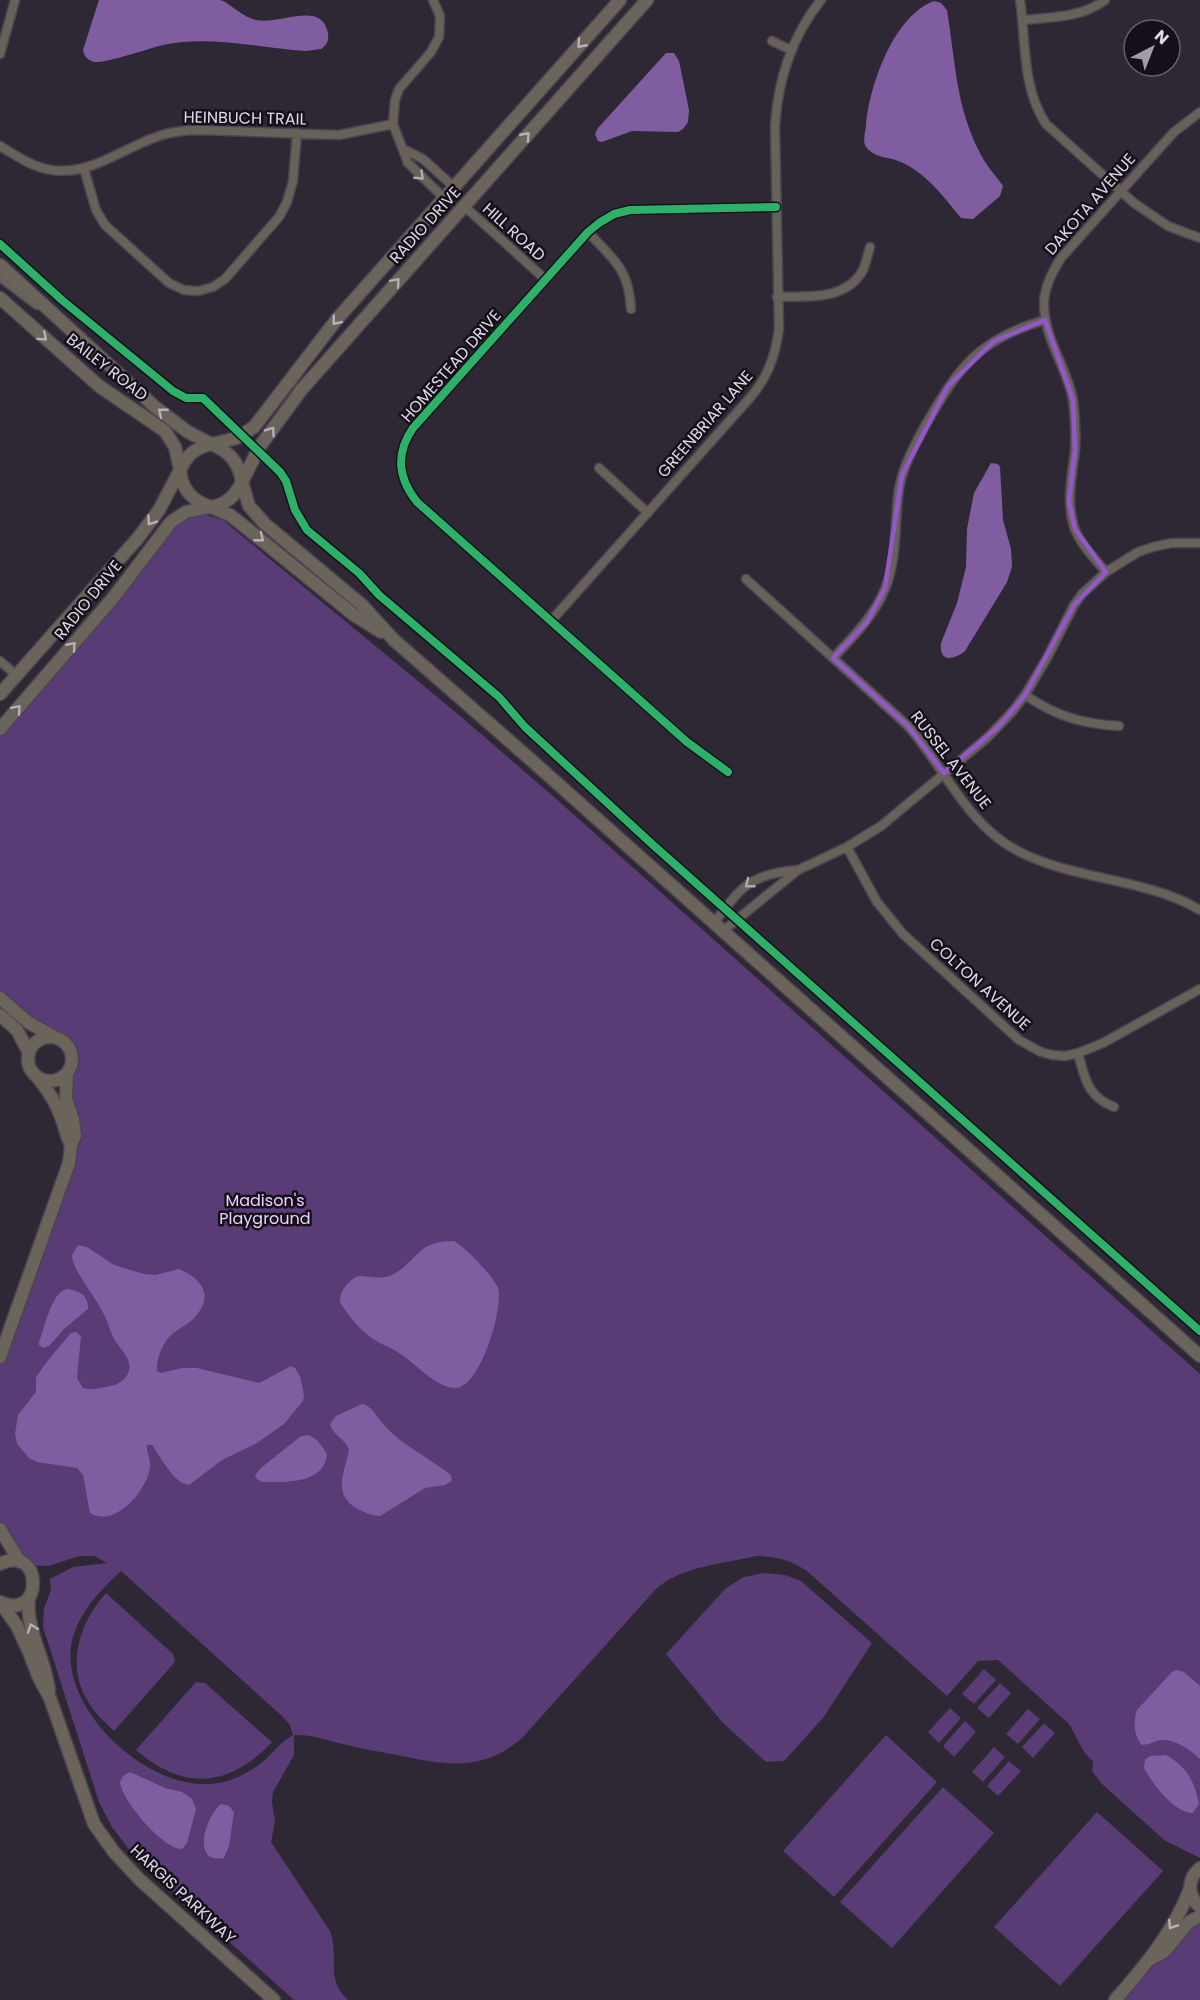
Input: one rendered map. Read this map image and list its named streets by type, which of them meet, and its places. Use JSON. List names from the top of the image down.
{
  "streets": {
    "main road": ["RADIO DRIVE", "BAILEY ROAD", "HARGIS PARKWAY"],
    "street": [
      "HEINBUCH TRAIL",
      "DAKOTA AVENUE",
      "HILL ROAD",
      "HOMESTEAD DRIVE",
      "GREENBRIAR LANE",
      "RUSSEL AVENUE",
      "COLTON AVENUE"
    ]
  },
  "crossings": [
    ["RADIO DRIVE", "HILL ROAD"],
    ["RADIO DRIVE", "BAILEY ROAD"],
    ["HILL ROAD", "HOMESTEAD DRIVE"],
    ["HOMESTEAD DRIVE", "GREENBRIAR LANE"]
  ],
  "parks": ["Madison's Playground"],
  "north": "top right"
}
